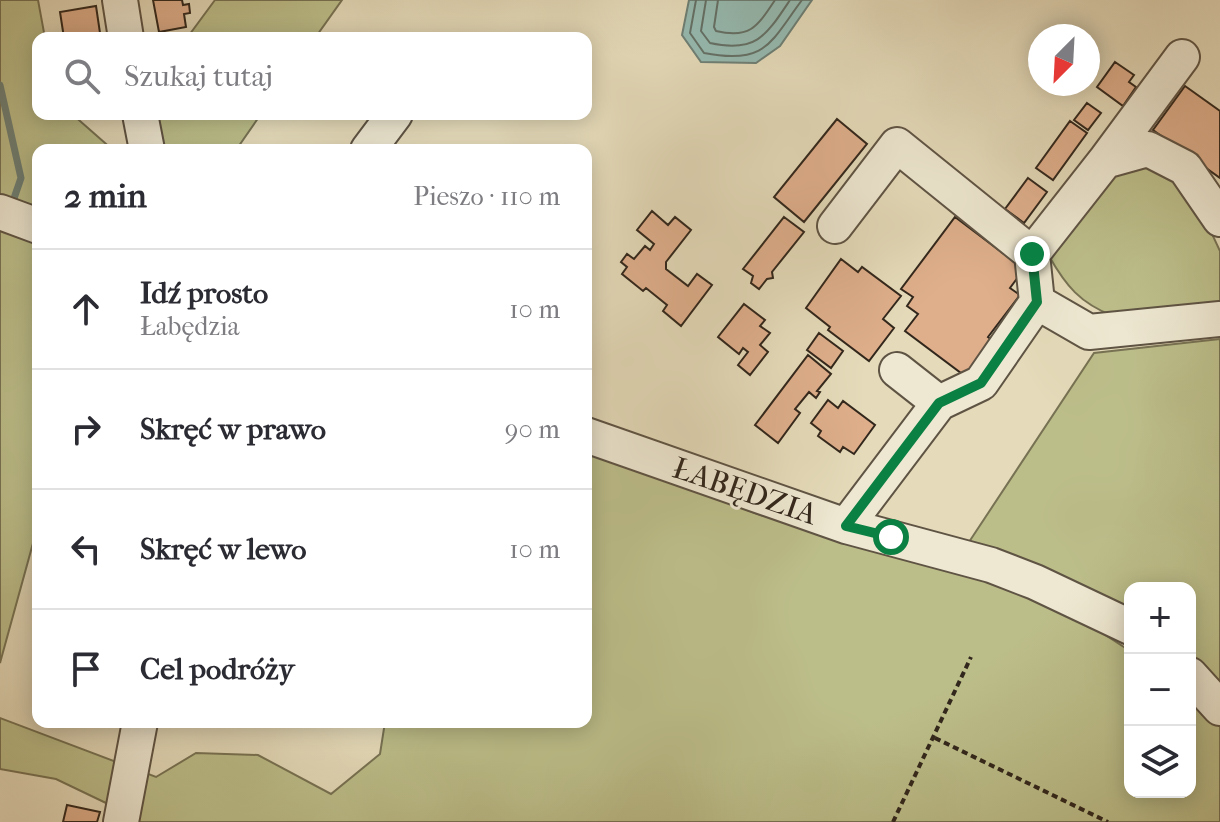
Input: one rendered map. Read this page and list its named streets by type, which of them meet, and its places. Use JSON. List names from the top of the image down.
{
  "streets": {
    "street": ["ŁABĘDZIA"]
  },
  "north": "bottom left",
  "page": {
    "search": "Szukaj tutaj",
    "heading": ["2 min", "Pieszo · 110 m"],
    "list": [
      ["Idź prosto", "Łabędzia", "10 m"],
      ["Skręć w prawo", "90 m"],
      ["Skręć w lewo", "10 m"],
      "Cel podróży"
    ],
    "map_buttons": ["+", "−"]
  }
}
